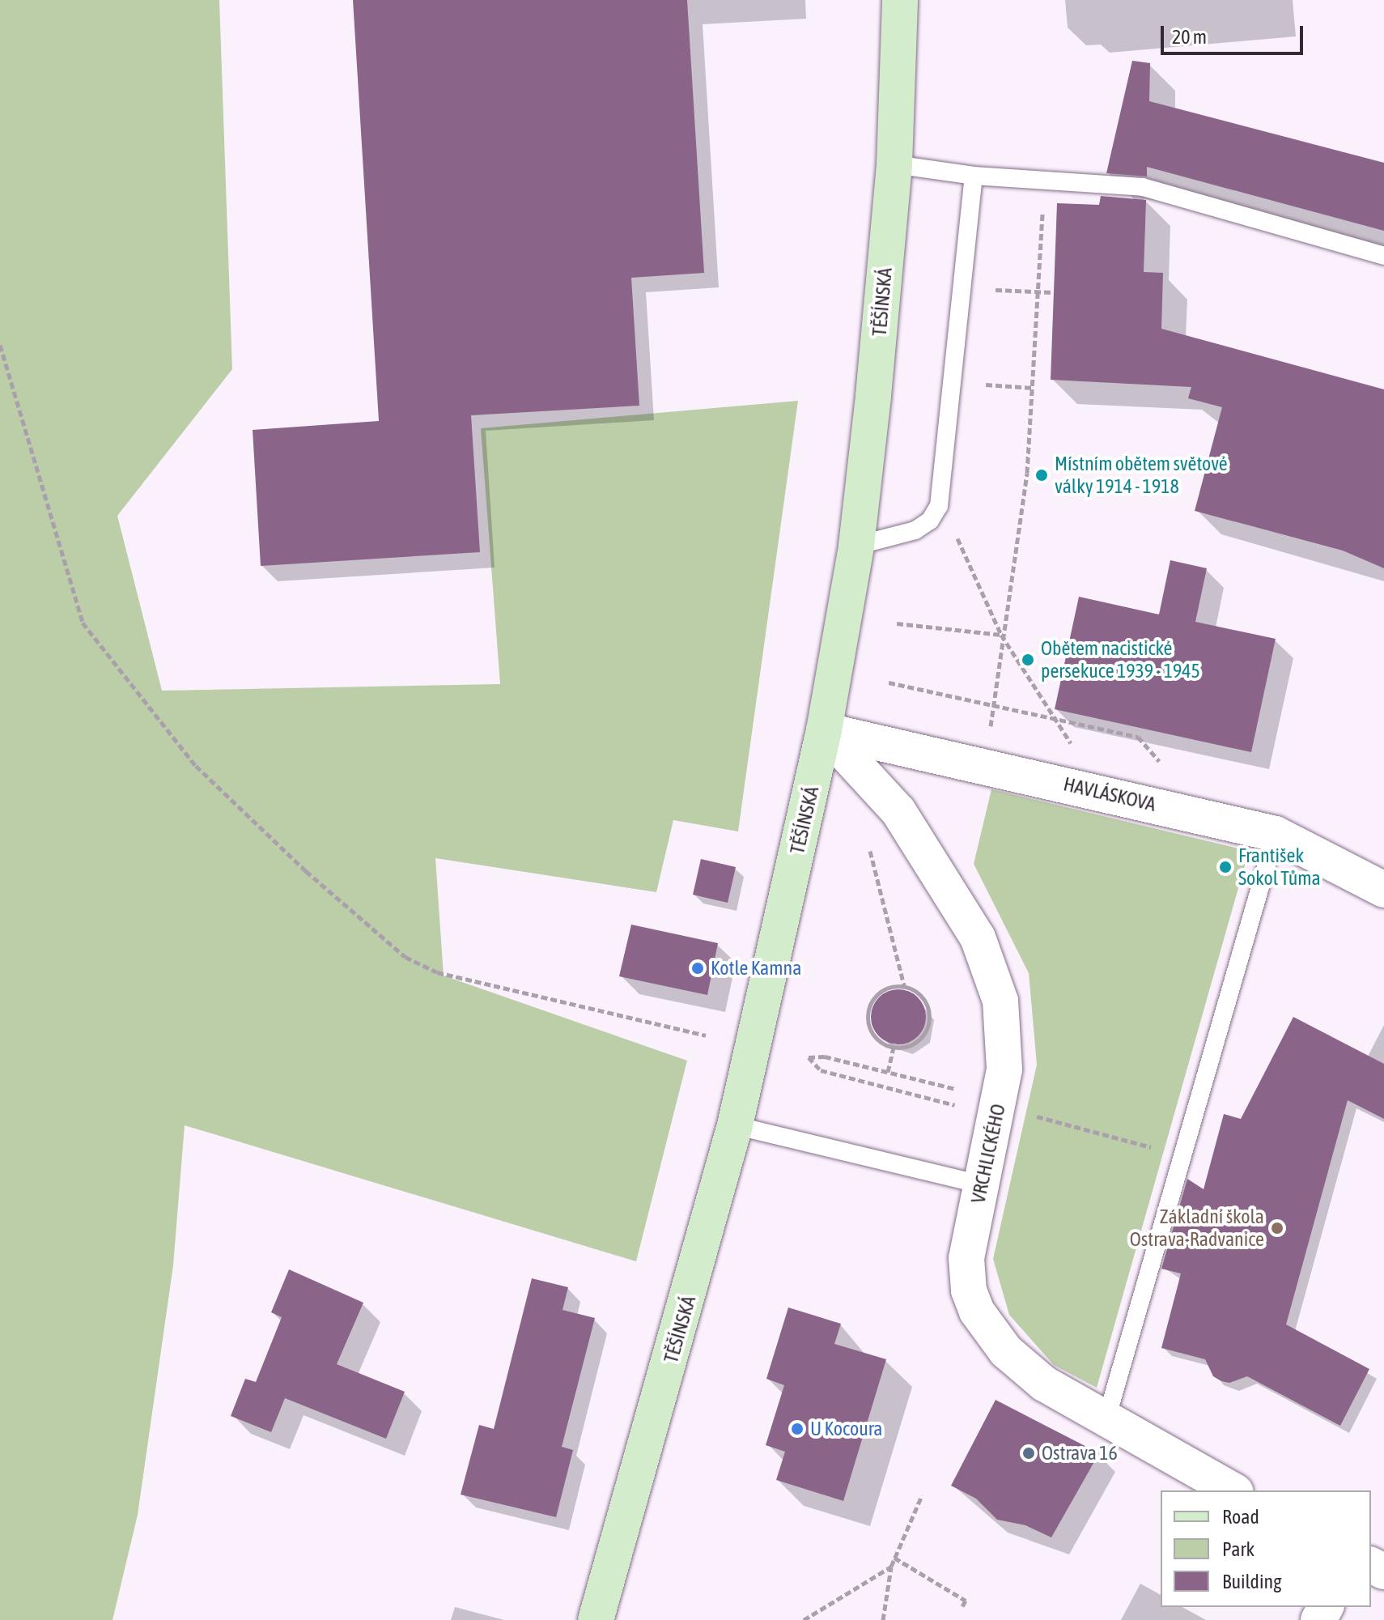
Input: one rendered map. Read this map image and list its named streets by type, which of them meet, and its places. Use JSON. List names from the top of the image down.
{
  "streets": {
    "main road": ["TĚŠÍNSKÁ"],
    "street": ["HAVLÁSKOVA", "VRCHLICKÉHO"]
  },
  "crossings": [
    ["TĚŠÍNSKÁ", "HAVLÁSKOVA"],
    ["TĚŠÍNSKÁ", "VRCHLICKÉHO"],
    ["HAVLÁSKOVA", "VRCHLICKÉHO"]
  ],
  "places": [
    "Místním obětem světové války 1914 - 1918",
    "Obětem nacistické persekuce 1939 - 1945",
    "František Sokol Tůma",
    "Kotle Kamna",
    "Základní škola Ostrava-Radvanice",
    "U Kocoura",
    "Ostrava 16"
  ],
  "legend": ["Road", "Park", "Building"],
  "scale_bar": "20 m"
}
